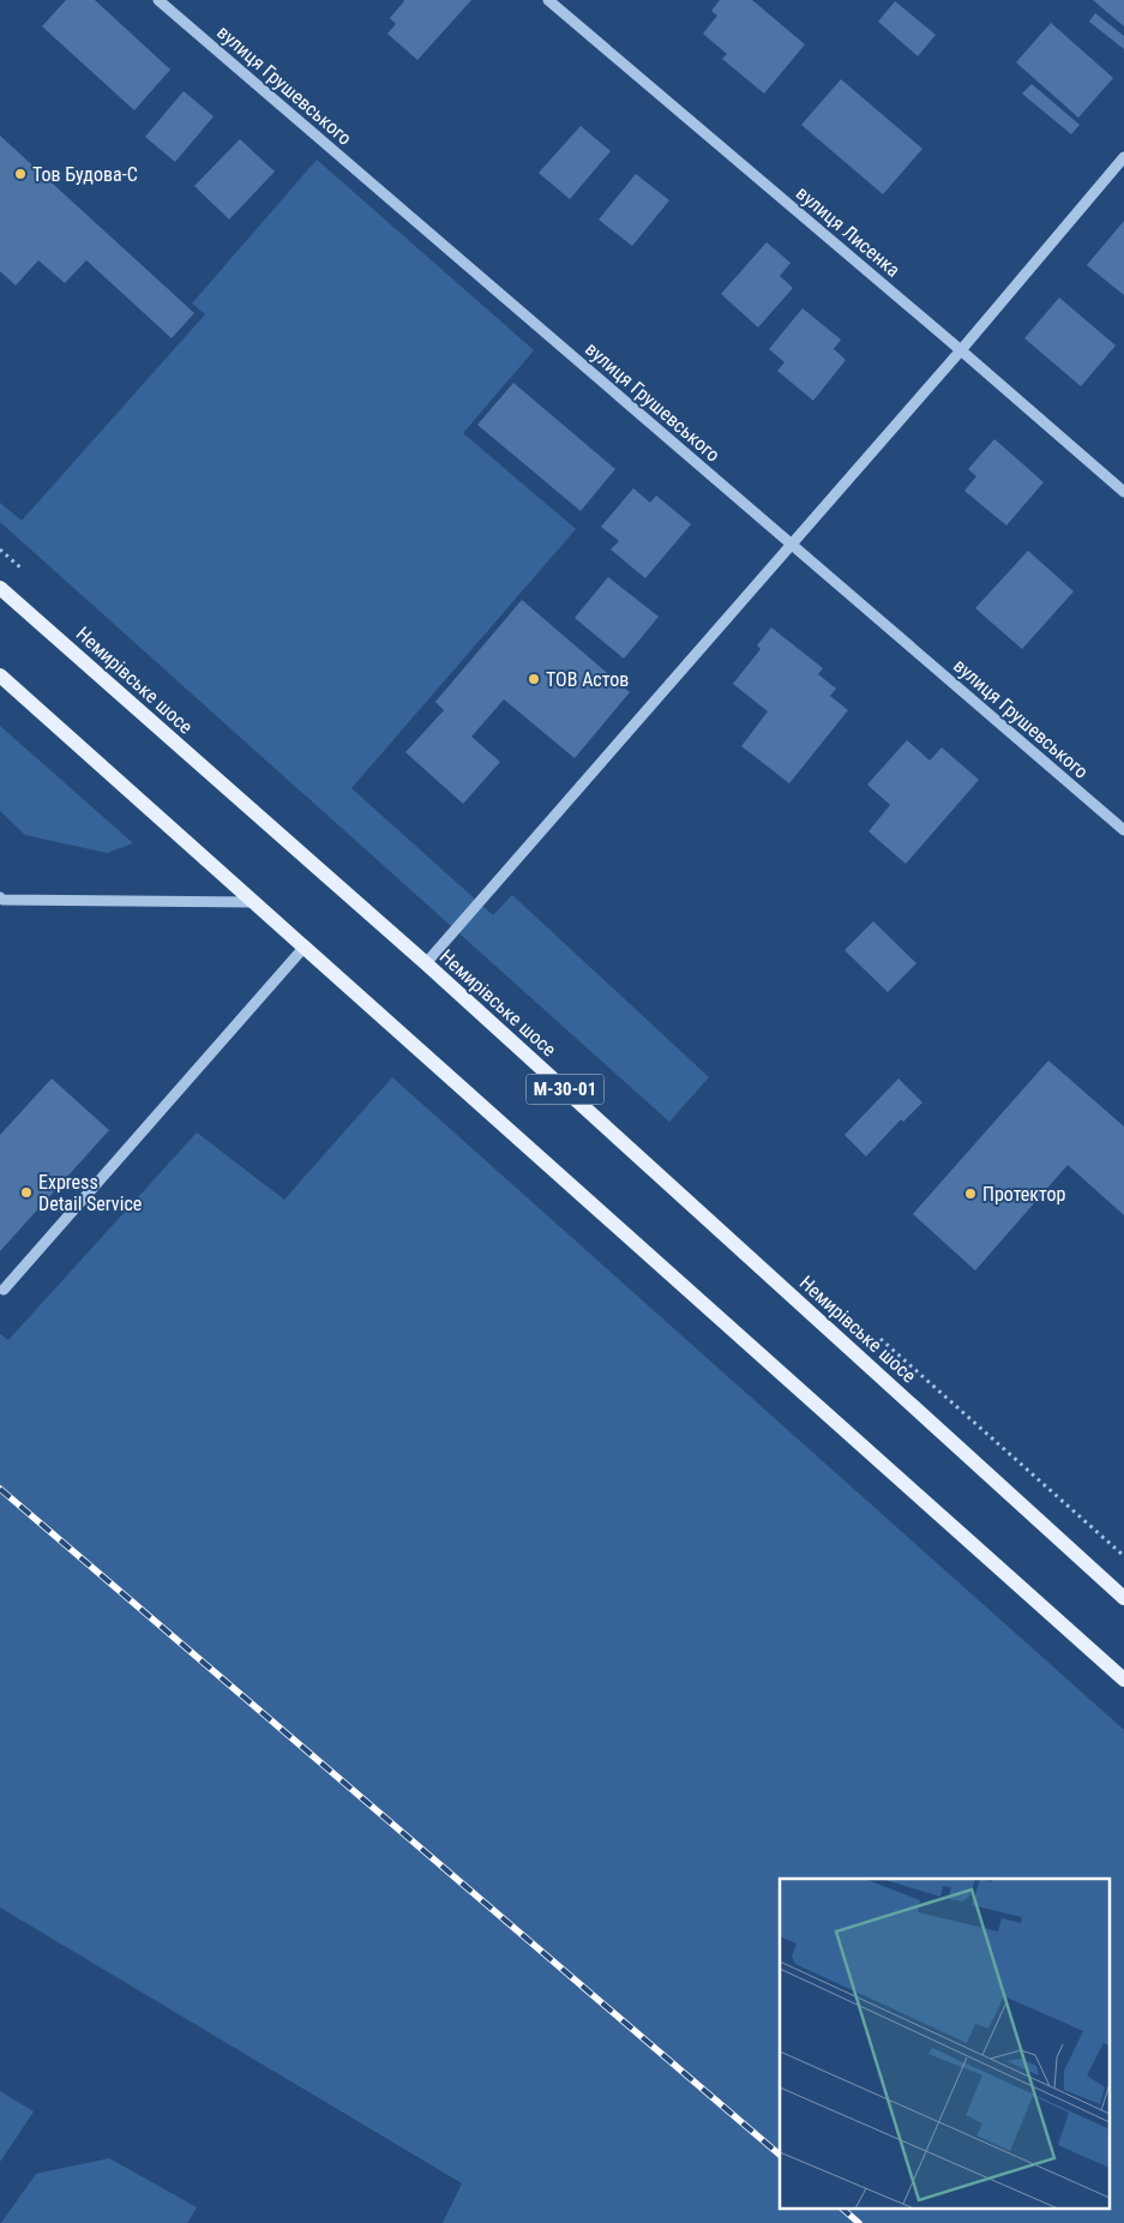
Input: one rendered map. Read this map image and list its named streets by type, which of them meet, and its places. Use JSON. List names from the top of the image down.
{
  "streets": {
    "main road": ["Немирівське шосе", "М-30-01"],
    "street": ["вулиця Грушевського", "вулиця Лисенка"]
  },
  "places": [
    "Тов Будова-С",
    "ТОВ Астов",
    "Express Detail Service",
    "Протектор"
  ]
}
